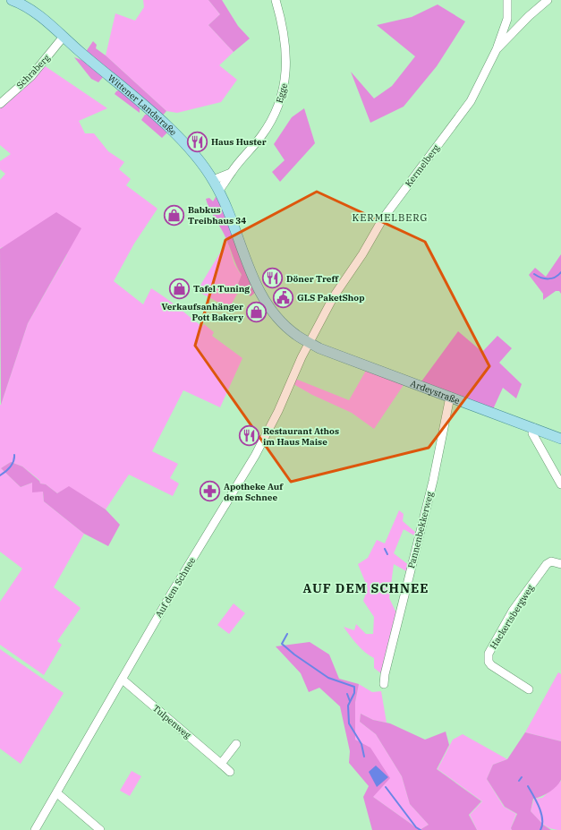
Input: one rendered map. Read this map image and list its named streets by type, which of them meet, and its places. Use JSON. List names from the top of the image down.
{
  "streets": {
    "main road": ["Wittener Landstraße", "Ardeystraße"],
    "street": [
      "Schraberg",
      "Egge",
      "Kermelberg",
      "Pannenbekkerweg",
      "Auf dem Schnee",
      "Hackertsbergweg",
      "Tulpenweg"
    ]
  },
  "crossings": [
    ["Schraberg", "Wittener Landstraße"],
    ["Egge", "Wittener Landstraße"],
    ["Wittener Landstraße", "Kermelberg"],
    ["Wittener Landstraße", "Ardeystraße"],
    ["Wittener Landstraße", "Auf dem Schnee"],
    ["Kermelberg", "Ardeystraße"],
    ["Kermelberg", "Auf dem Schnee"],
    ["Ardeystraße", "Pannenbekkerweg"],
    ["Ardeystraße", "Auf dem Schnee"],
    ["Auf dem Schnee", "Tulpenweg"]
  ],
  "districts": ["KERMELBERG", "AUF DEM SCHNEE"],
  "places": {
    "restaurant": ["Haus Huster", "Döner Treff", "Restaurant Athos im Haus Maise"],
    "shop": ["Babkus Treibhaus 34", "Tafel Tuning", "Verkaufsanhänger Pott Bakery"],
    "public building": ["GLS PaketShop"],
    "pharmacy": ["Apotheke Auf dem Schnee"]
  }
}
